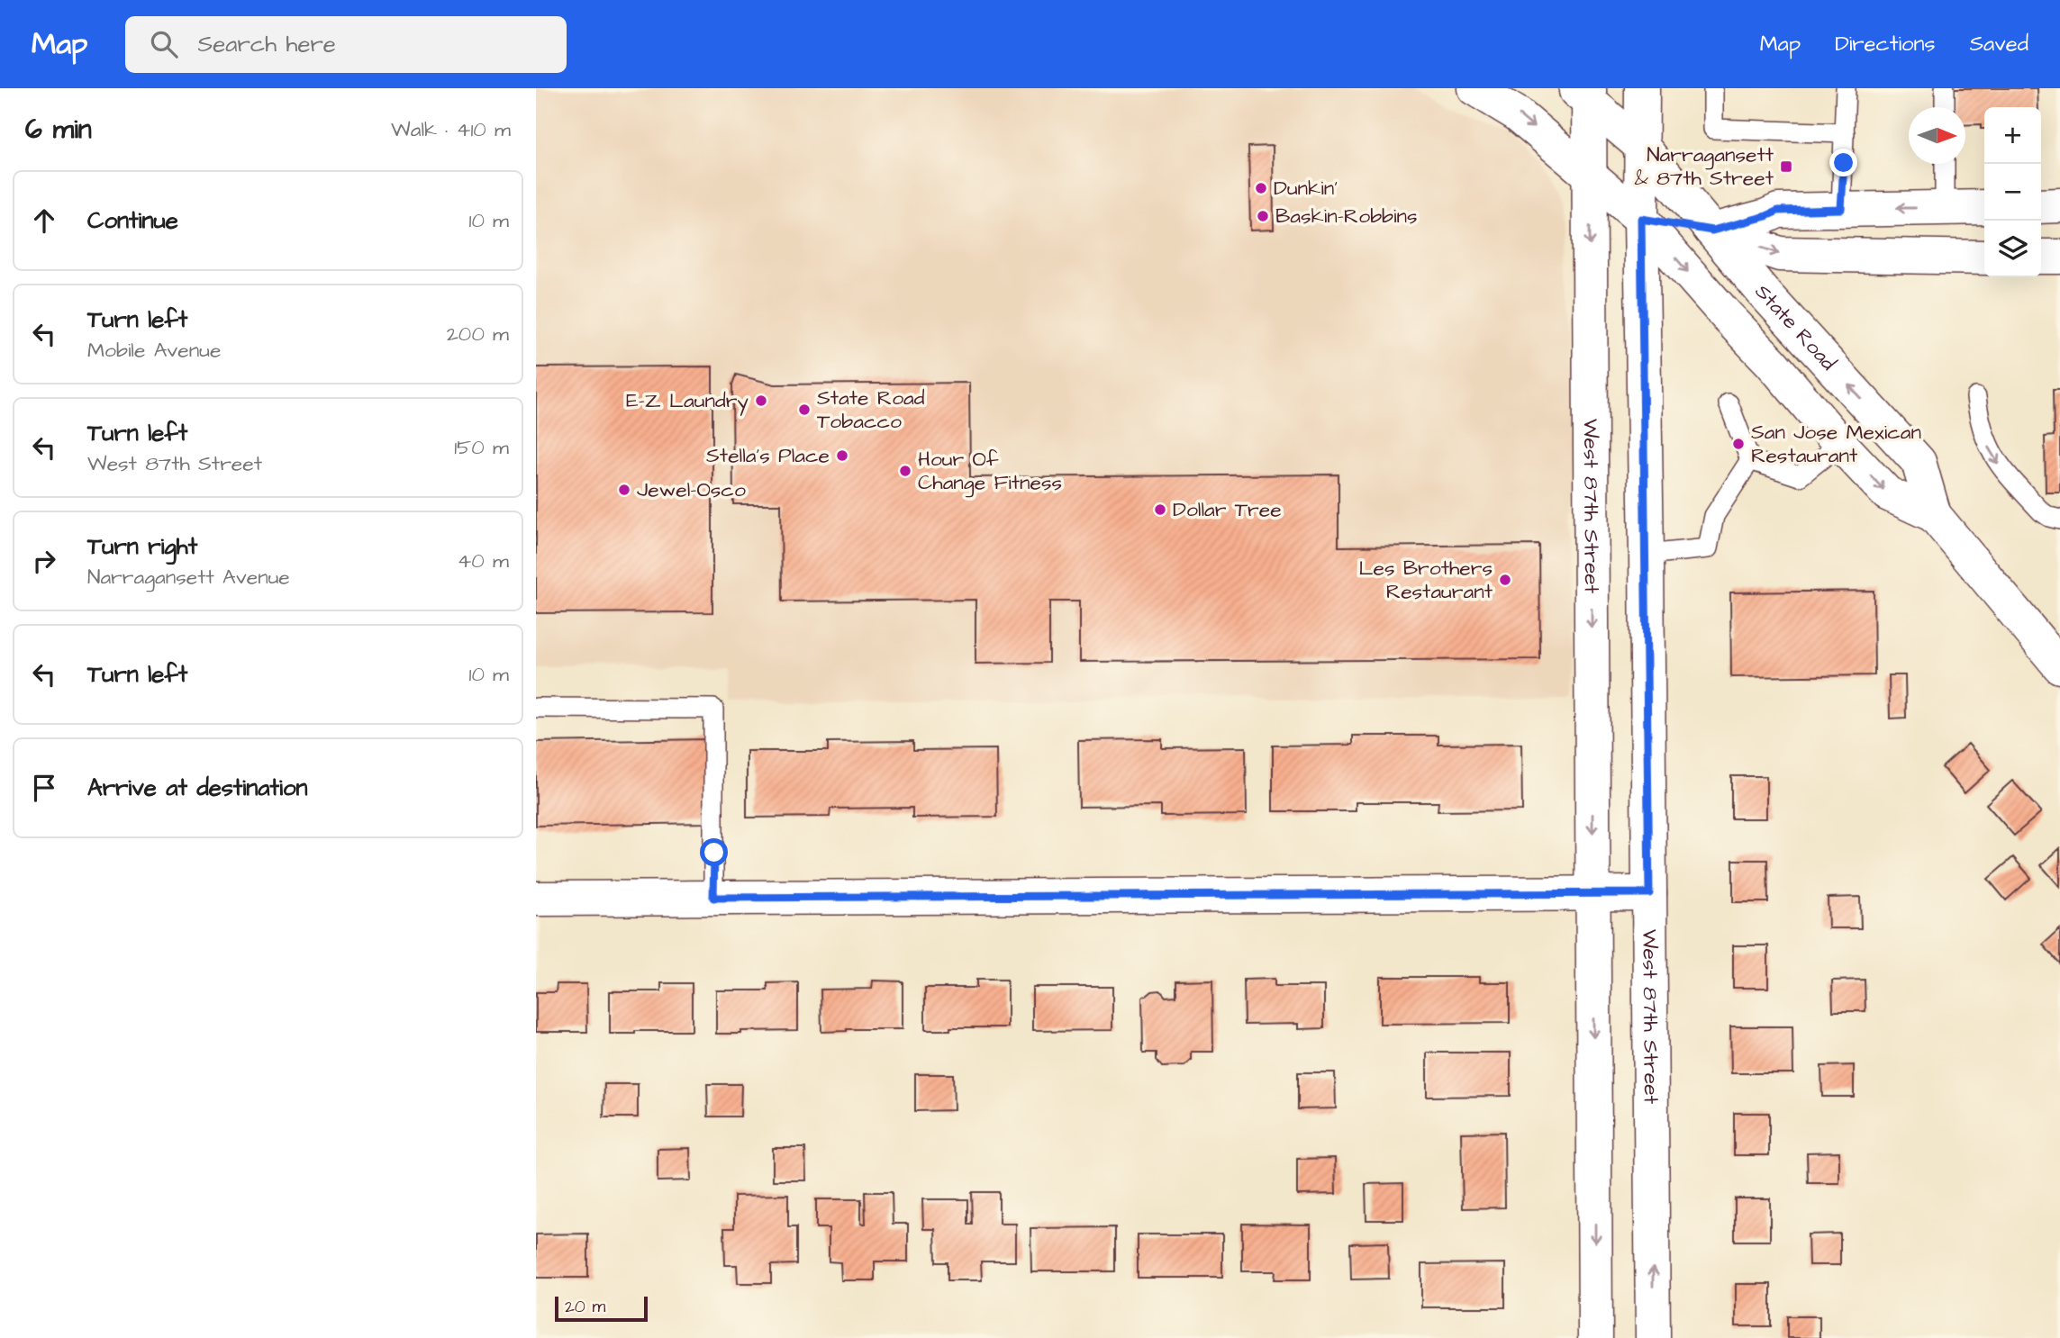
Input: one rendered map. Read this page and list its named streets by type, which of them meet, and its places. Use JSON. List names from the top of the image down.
{
  "streets": {
    "street": ["State Road", "West 87th Street"]
  },
  "crossings": [
    ["State Road", "West 87th Street"]
  ],
  "places": {
    "transit": ["Narragansett & 87th Street"],
    "other": [
      "Dunkin'",
      "Baskin-Robbins",
      "E-Z Laundry",
      "State Road Tobacco",
      "San Jose Mexican Restaurant",
      "Stella's Place",
      "Hour Of Change Fitness",
      "Jewel-Osco",
      "Dollar Tree",
      "Les Brothers Restaurant"
    ]
  },
  "scale_bar": "20 m",
  "north": "right",
  "page": {
    "header": "Map",
    "search": "Search here",
    "nav": ["Map", "Directions", "Saved"],
    "heading": ["6 min", "Walk · 410 m"],
    "map_buttons": ["+", "−"],
    "list": [
      ["Continue", "10 m"],
      ["Turn left", "Mobile Avenue", "200 m"],
      ["Turn left", "West 87th Street", "150 m"],
      ["Turn right", "Narragansett Avenue", "40 m"],
      ["Turn left", "10 m"],
      "Arrive at destination"
    ],
    "scale": "20 m"
  }
}
